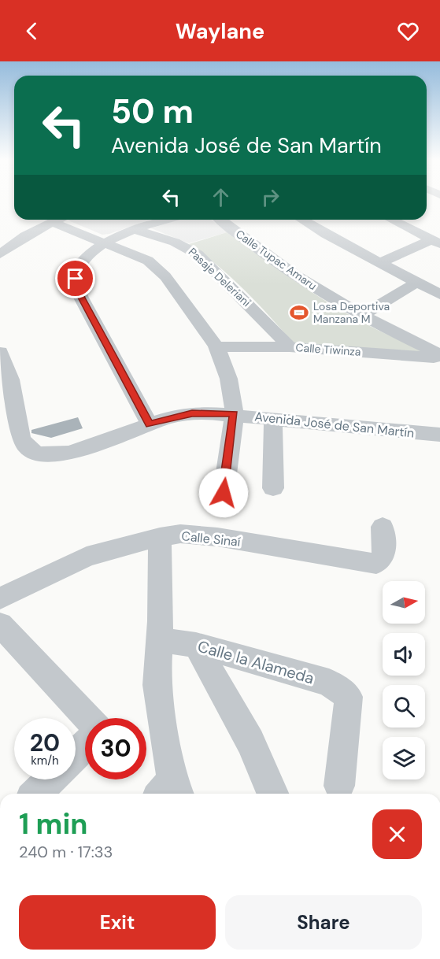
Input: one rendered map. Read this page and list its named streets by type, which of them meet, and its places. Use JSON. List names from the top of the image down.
{
  "streets": {
    "street": [
      "Calle Tupac Amaru",
      "Pasaje Deleriani",
      "Calle Tiwinza",
      "Avenida José de San Martín",
      "Calle Sinaí",
      "Calle la Alameda"
    ]
  },
  "crossings": [
    ["Pasaje Deleriani", "Calle Tiwinza"]
  ],
  "places": {
    "sports": ["Losa Deportiva Manzana M"]
  },
  "north": "right",
  "page": {
    "header": "Waylane",
    "turn": ["50 m", "Avenida José de San Martín"],
    "speed": "20 km/h",
    "limit": "30",
    "heading": ["1 min", "240 m · 17:33"],
    "buttons": ["Exit", "Share"]
  }
}
